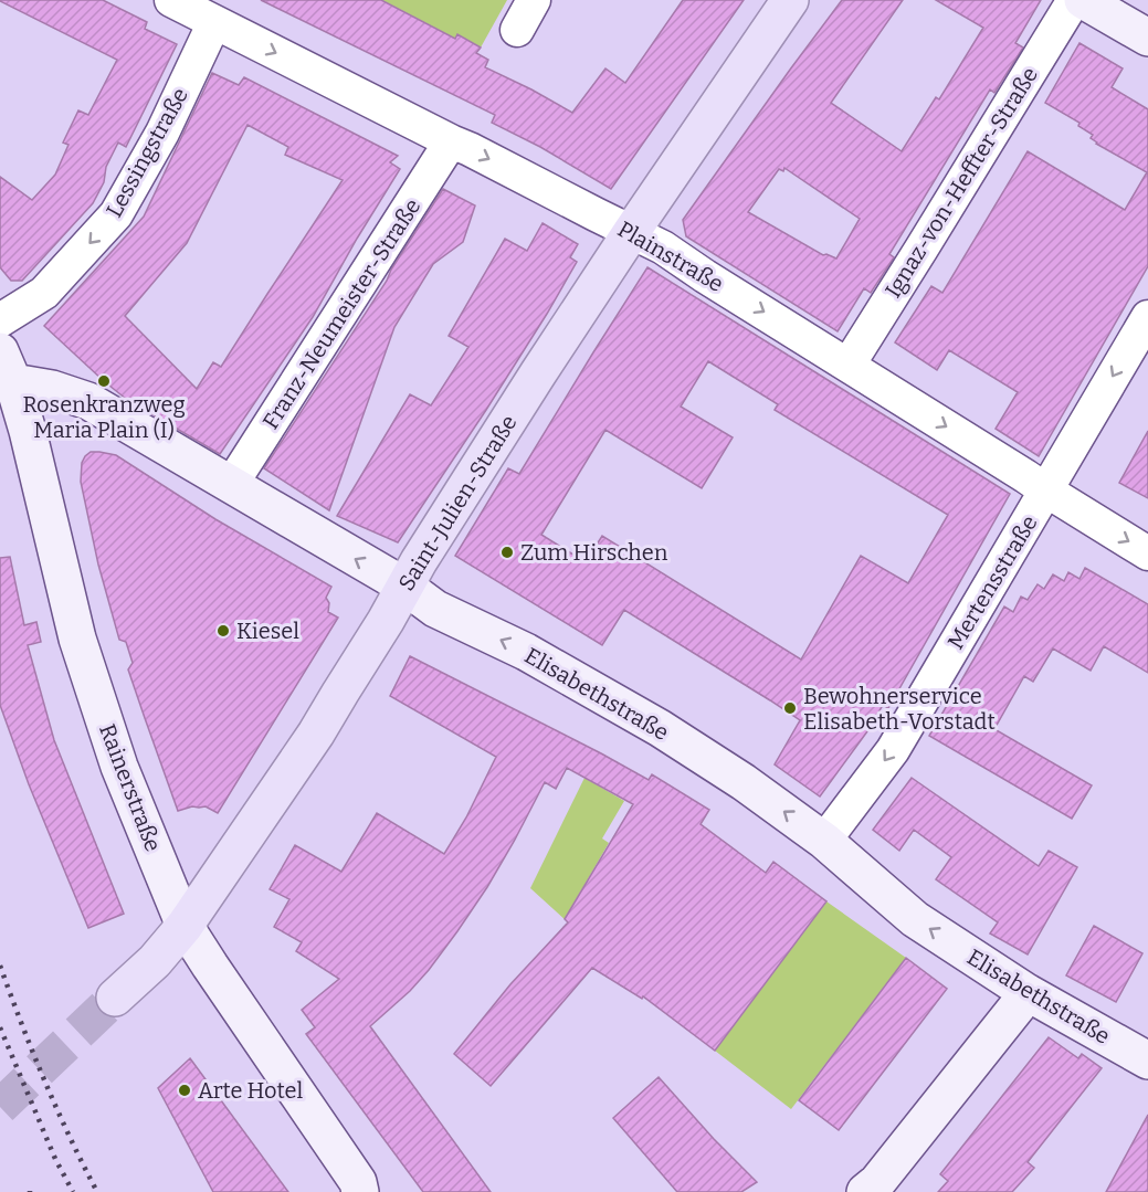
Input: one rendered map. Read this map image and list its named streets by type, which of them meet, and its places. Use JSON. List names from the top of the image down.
{
  "streets": {
    "main road": ["Saint-Julien-Straße"],
    "street": [
      "Lessingstraße",
      "Ignaz-von-Heffter-Straße",
      "Plainstraße",
      "Franz-Neumeister-Straße",
      "Mertensstraße",
      "Elisabethstraße",
      "Rainerstraße"
    ]
  },
  "crossings": [
    ["Lessingstraße", "Plainstraße"],
    ["Ignaz-von-Heffter-Straße", "Plainstraße"],
    ["Plainstraße", "Franz-Neumeister-Straße"],
    ["Plainstraße", "Saint-Julien-Straße"],
    ["Plainstraße", "Mertensstraße"],
    ["Franz-Neumeister-Straße", "Elisabethstraße"],
    ["Saint-Julien-Straße", "Elisabethstraße"],
    ["Saint-Julien-Straße", "Rainerstraße"],
    ["Mertensstraße", "Elisabethstraße"],
    ["Elisabethstraße", "Rainerstraße"]
  ],
  "one_way": [
    "Lessingstraße",
    "Plainstraße",
    "Mertensstraße",
    "Elisabethstraße"
  ],
  "places": [
    "Rosenkranzweg Maria Plain (I)",
    "Zum Hirschen",
    "Kiesel",
    "Bewohnerservice Elisabeth-Vorstadt",
    "Arte Hotel"
  ]
}
